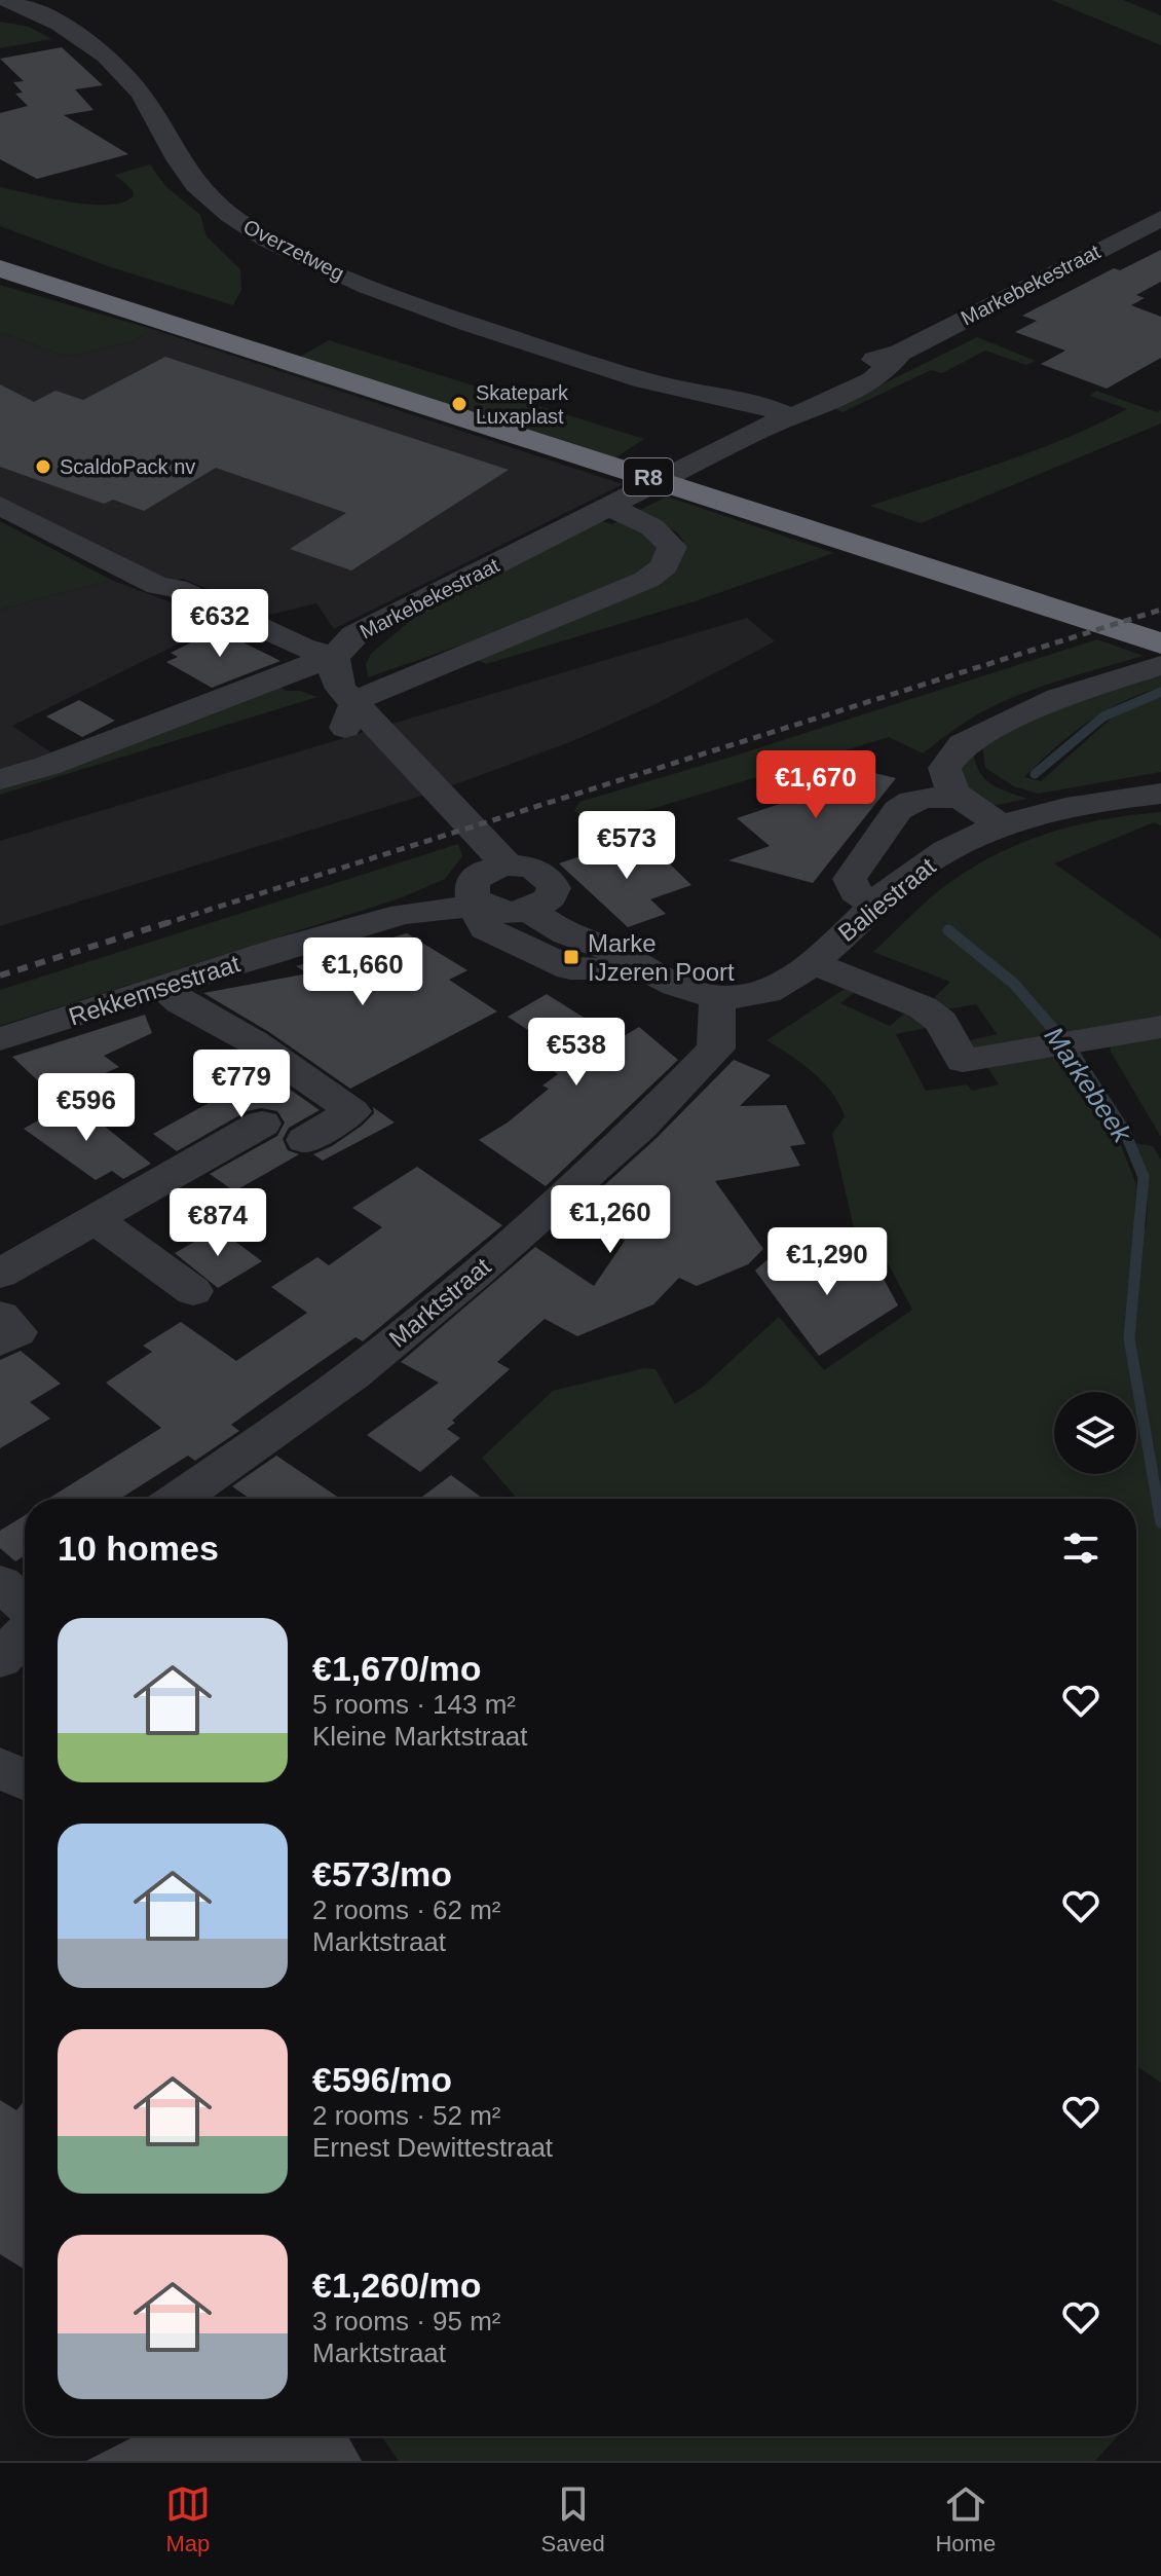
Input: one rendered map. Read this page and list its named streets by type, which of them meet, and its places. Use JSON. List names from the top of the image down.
{
  "streets": {
    "highway": ["R8"],
    "street": [
      "Overzetweg",
      "Markebekestraat",
      "Baliestraat",
      "Rekkemsestraat",
      "Marktstraat"
    ]
  },
  "crossings": [
    ["Overzetweg", "Markebekestraat"],
    ["Baliestraat", "Marktstraat"]
  ],
  "water": ["Markebeek"],
  "places": {
    "other": ["Skatepark Luxaplast", "ScaldoPack nv"],
    "transit": ["Marke IJzeren Poort"]
  },
  "page": {
    "price": [
      "€632",
      "€1,670",
      "€573",
      "€1,660",
      "€538",
      "€779",
      "€596",
      "€1,260",
      "€874",
      "€1,290"
    ],
    "heading": "10 homes",
    "list": [
      {
        "name": "€1,670/mo",
        "note": "5 rooms · 143 m² · Kleine Marktstraat"
      },
      {
        "name": "€573/mo",
        "note": "2 rooms · 62 m² · Marktstraat"
      },
      {
        "name": "€596/mo",
        "note": "2 rooms · 52 m² · Ernest Dewittestraat"
      },
      {
        "name": "€1,260/mo",
        "note": "3 rooms · 95 m² · Marktstraat"
      }
    ],
    "tabs": ["Map", "Saved", "Home"]
  }
}
